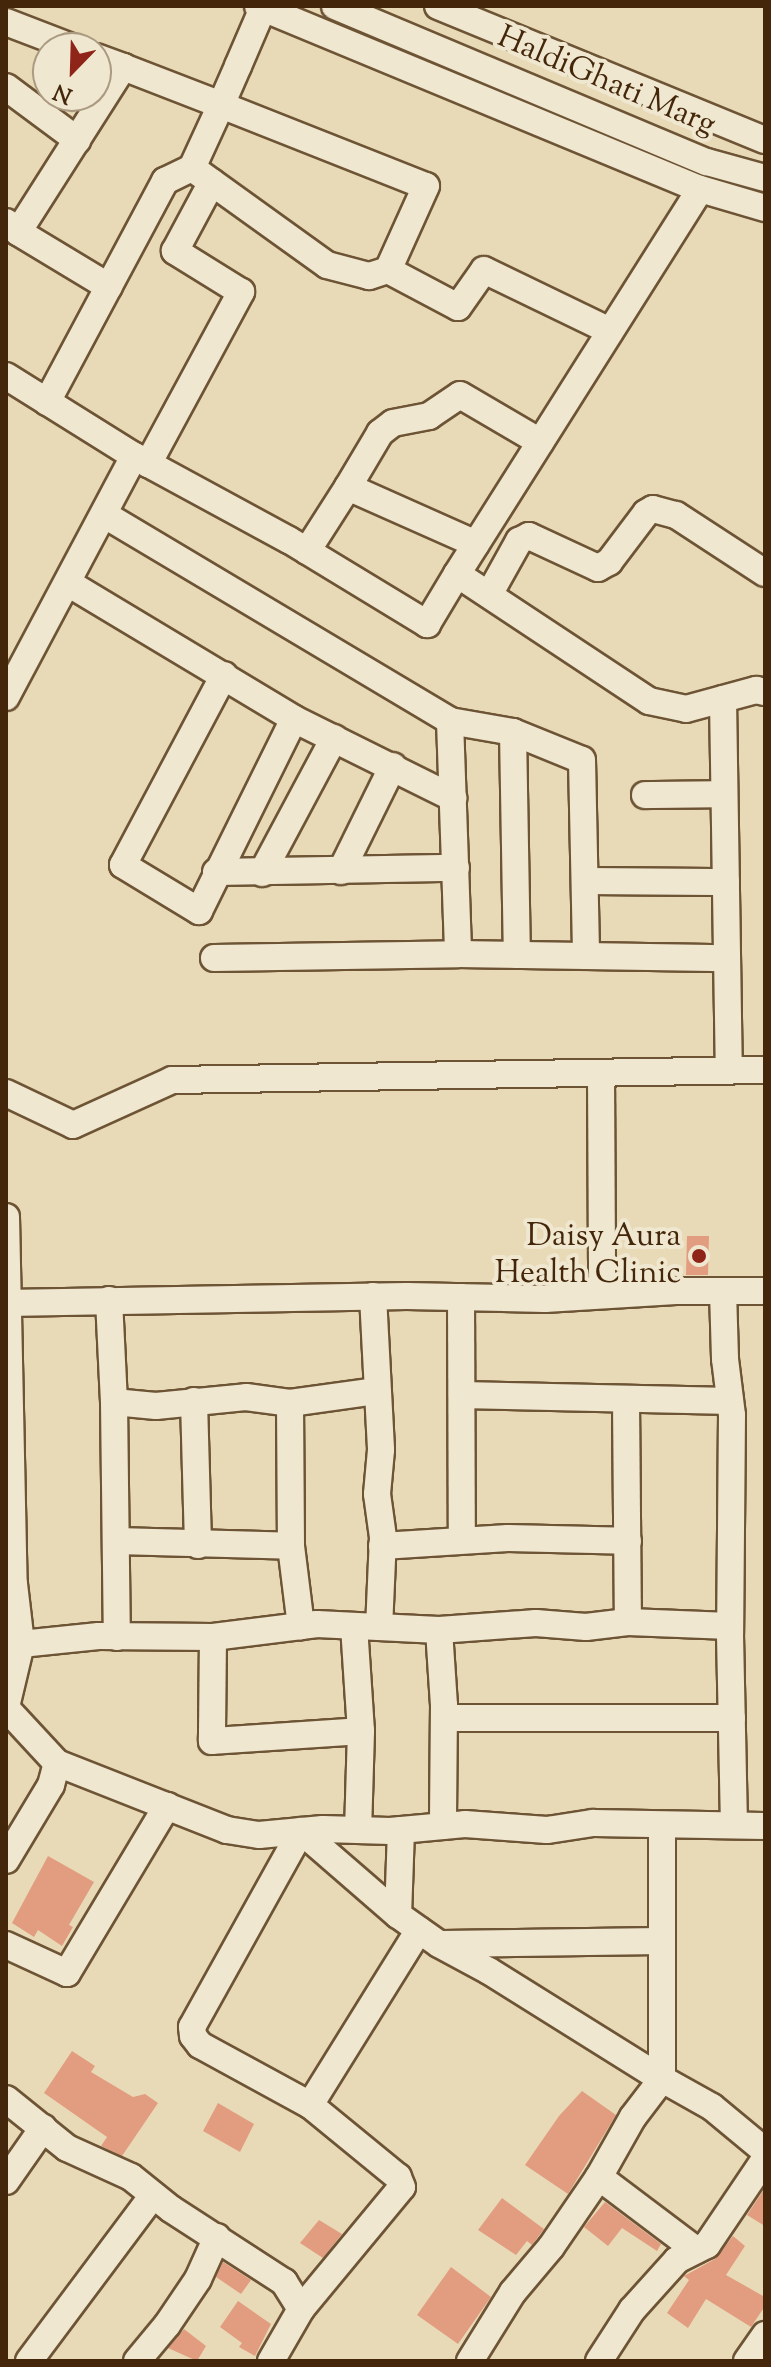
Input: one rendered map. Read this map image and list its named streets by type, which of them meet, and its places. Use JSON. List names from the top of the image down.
{
  "streets": {
    "street": ["HaldiGhati Marg"]
  },
  "places": ["Daisy Aura Health Clinic"],
  "north": "bottom left"
}
